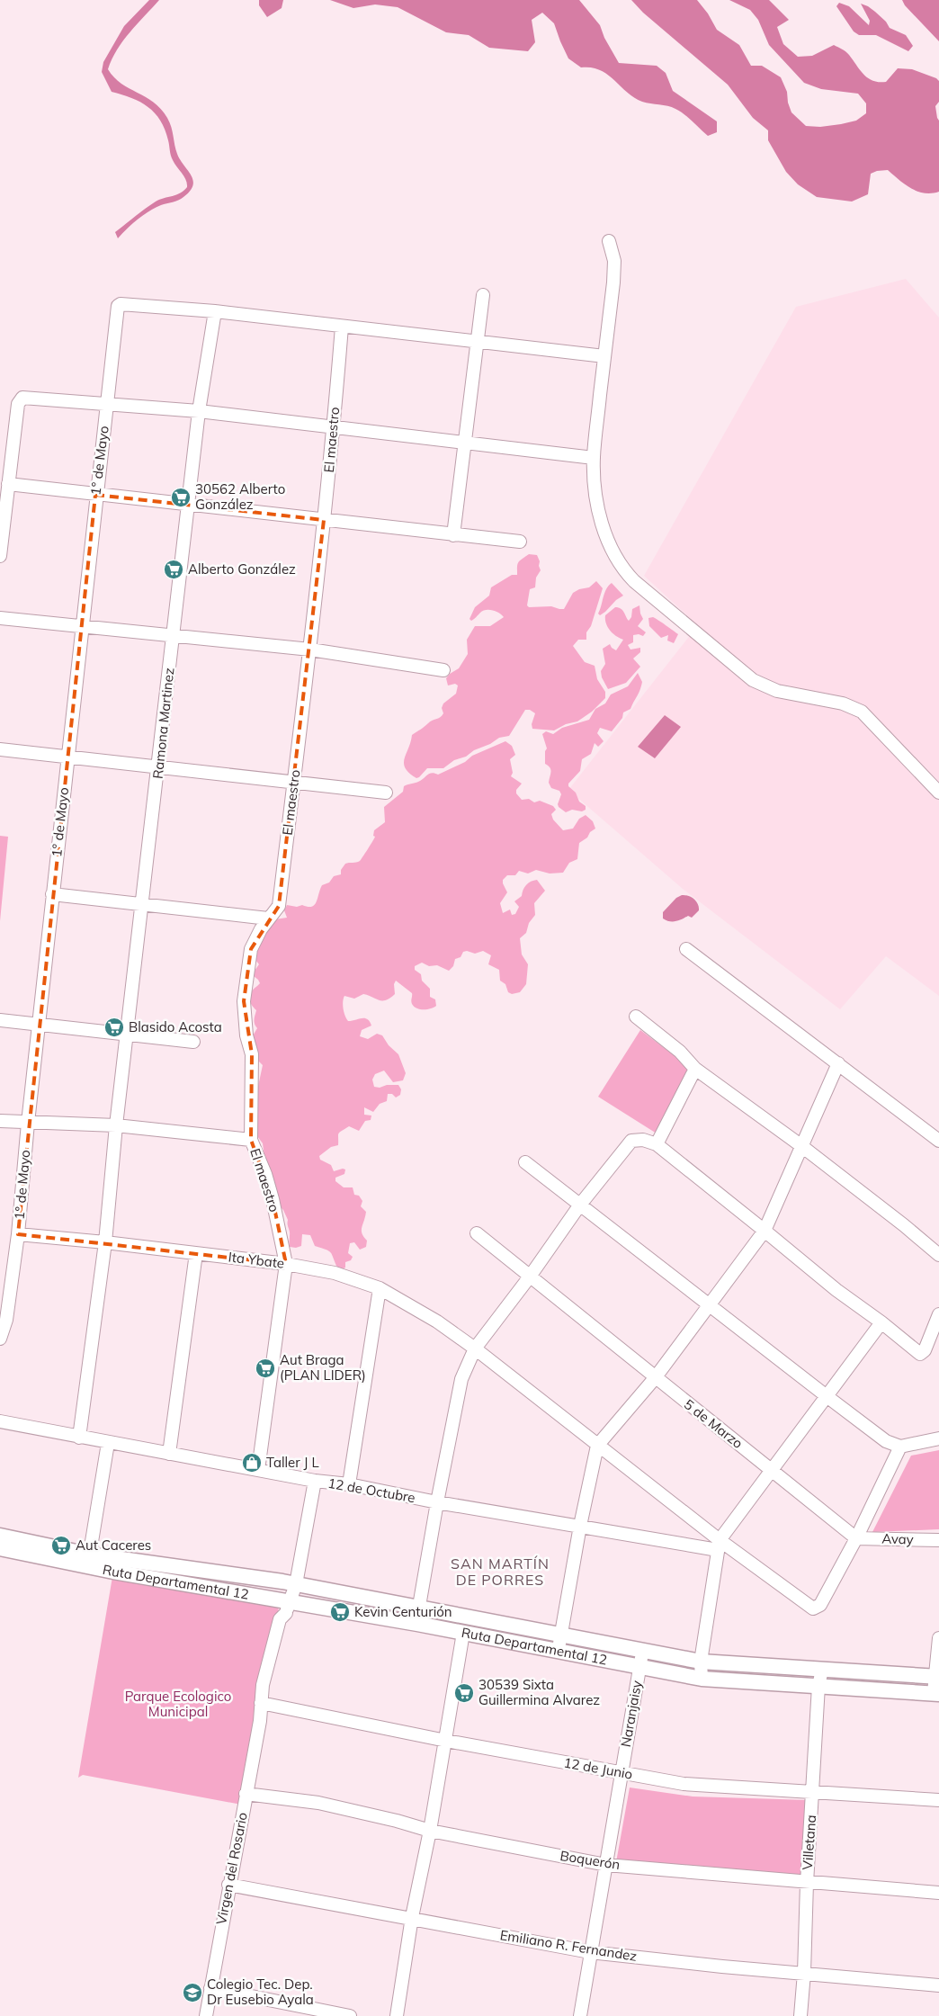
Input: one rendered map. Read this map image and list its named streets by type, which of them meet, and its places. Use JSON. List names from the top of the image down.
{
  "streets": {
    "main road": ["Ruta Departamental 12"],
    "street": [
      "El maestro",
      "1° de Mayo",
      "Ramona Martinez",
      "Ita Ybate",
      "5 de Marzo",
      "12 de Octubre",
      "Avay",
      "Naranjaisy",
      "12 de Junio",
      "Villetana",
      "Boquerón",
      "Virgen del Rosario",
      "Emiliano R. Fernandez"
    ]
  },
  "crossings": [
    ["El maestro", "Ita Ybate"],
    ["El maestro", "12 de Octubre"],
    ["1° de Mayo", "Ramona Martinez"],
    ["1° de Mayo", "Ita Ybate"],
    ["Ramona Martinez", "Ita Ybate"],
    ["Ramona Martinez", "12 de Octubre"],
    ["Ita Ybate", "5 de Marzo"],
    ["Ita Ybate", "12 de Octubre"],
    ["Ita Ybate", "Avay"],
    ["5 de Marzo", "Avay"],
    ["12 de Octubre", "Virgen del Rosario"],
    ["Ruta Departamental 12", "Naranjaisy"],
    ["Ruta Departamental 12", "Villetana"],
    ["Ruta Departamental 12", "Virgen del Rosario"],
    ["Naranjaisy", "12 de Junio"],
    ["Naranjaisy", "Boquerón"],
    ["Naranjaisy", "Emiliano R. Fernandez"],
    ["12 de Junio", "Villetana"],
    ["12 de Junio", "Virgen del Rosario"],
    ["Villetana", "Boquerón"],
    ["Villetana", "Emiliano R. Fernandez"],
    ["Boquerón", "Virgen del Rosario"],
    ["Virgen del Rosario", "Emiliano R. Fernandez"]
  ],
  "districts": ["SAN MARTÍN DE PORRES"],
  "parks": ["Parque Ecologico Municipal"],
  "places": {
    "supermarket": [
      "30562 Alberto González",
      "Alberto González",
      "Blasido Acosta",
      "Aut Braga (PLAN LIDER)",
      "Aut Caceres",
      "Kevin Centurión",
      "30539 Sixta Guillermina Alvarez"
    ],
    "shop": ["Taller J L"],
    "school or university": ["Colegio Tec. Dep. Dr Eusebio Ayala"]
  }
}
